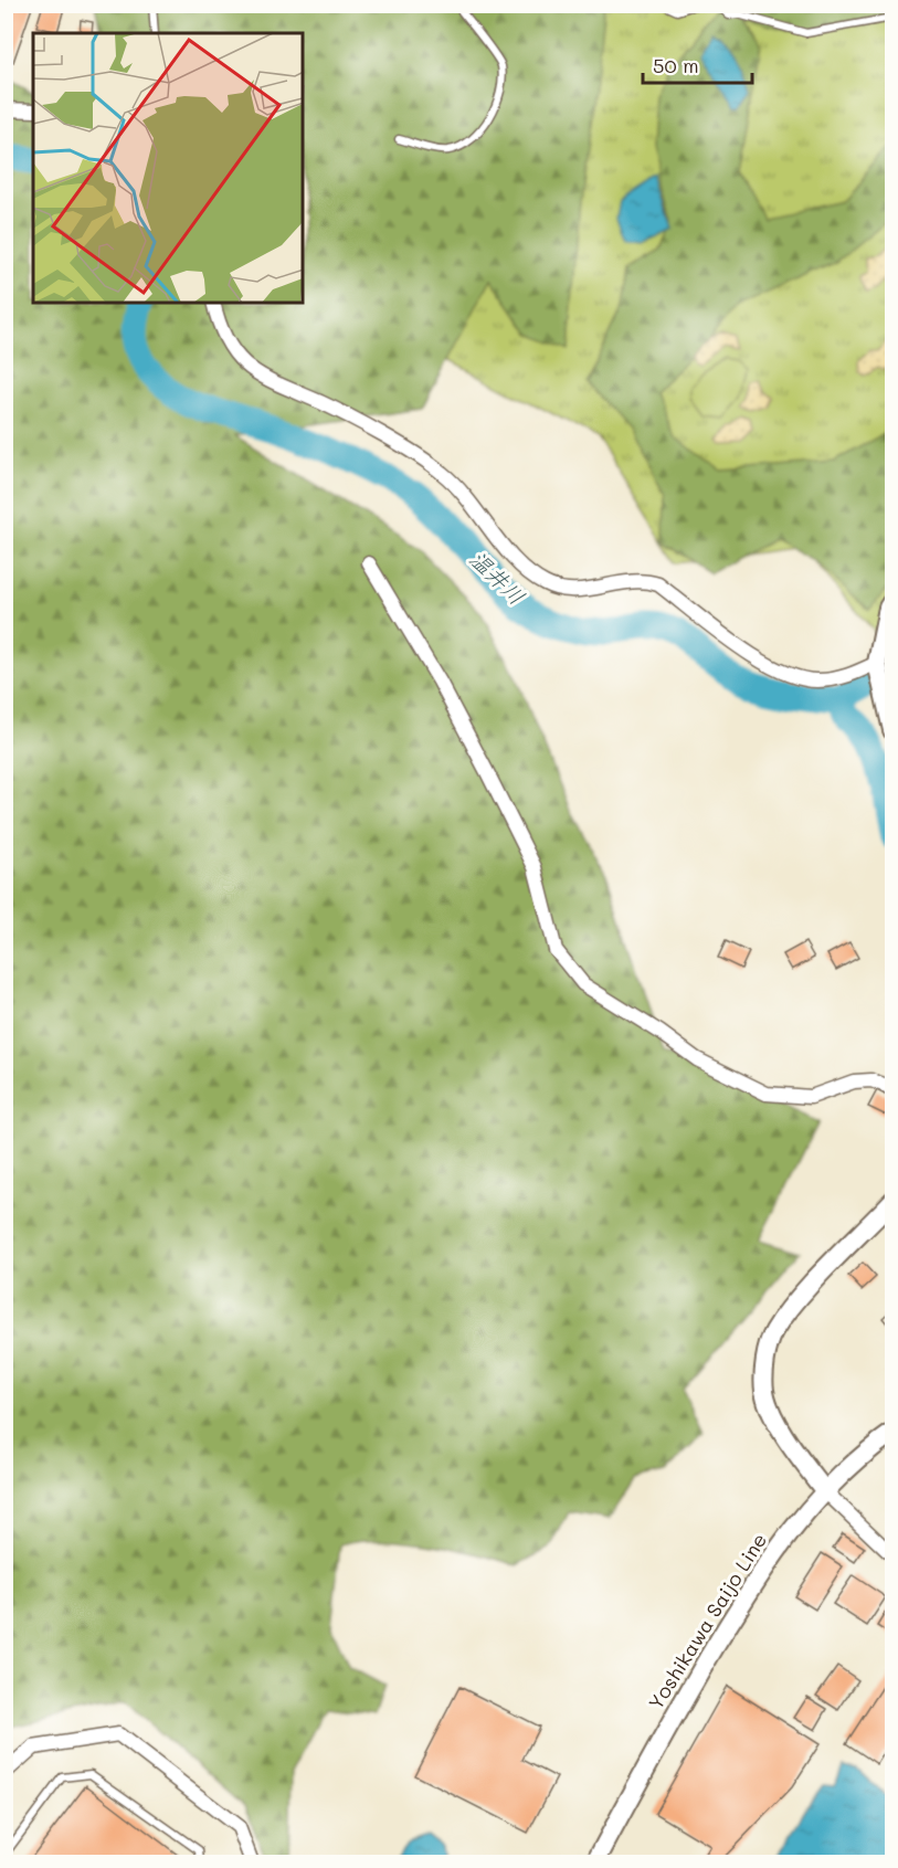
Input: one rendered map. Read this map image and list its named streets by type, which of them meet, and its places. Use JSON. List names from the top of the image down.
{
  "streets": {
    "main road": ["Yoshikawa Saijo Line"]
  },
  "water": ["温井川"],
  "scale_bar": "50 m"
}
